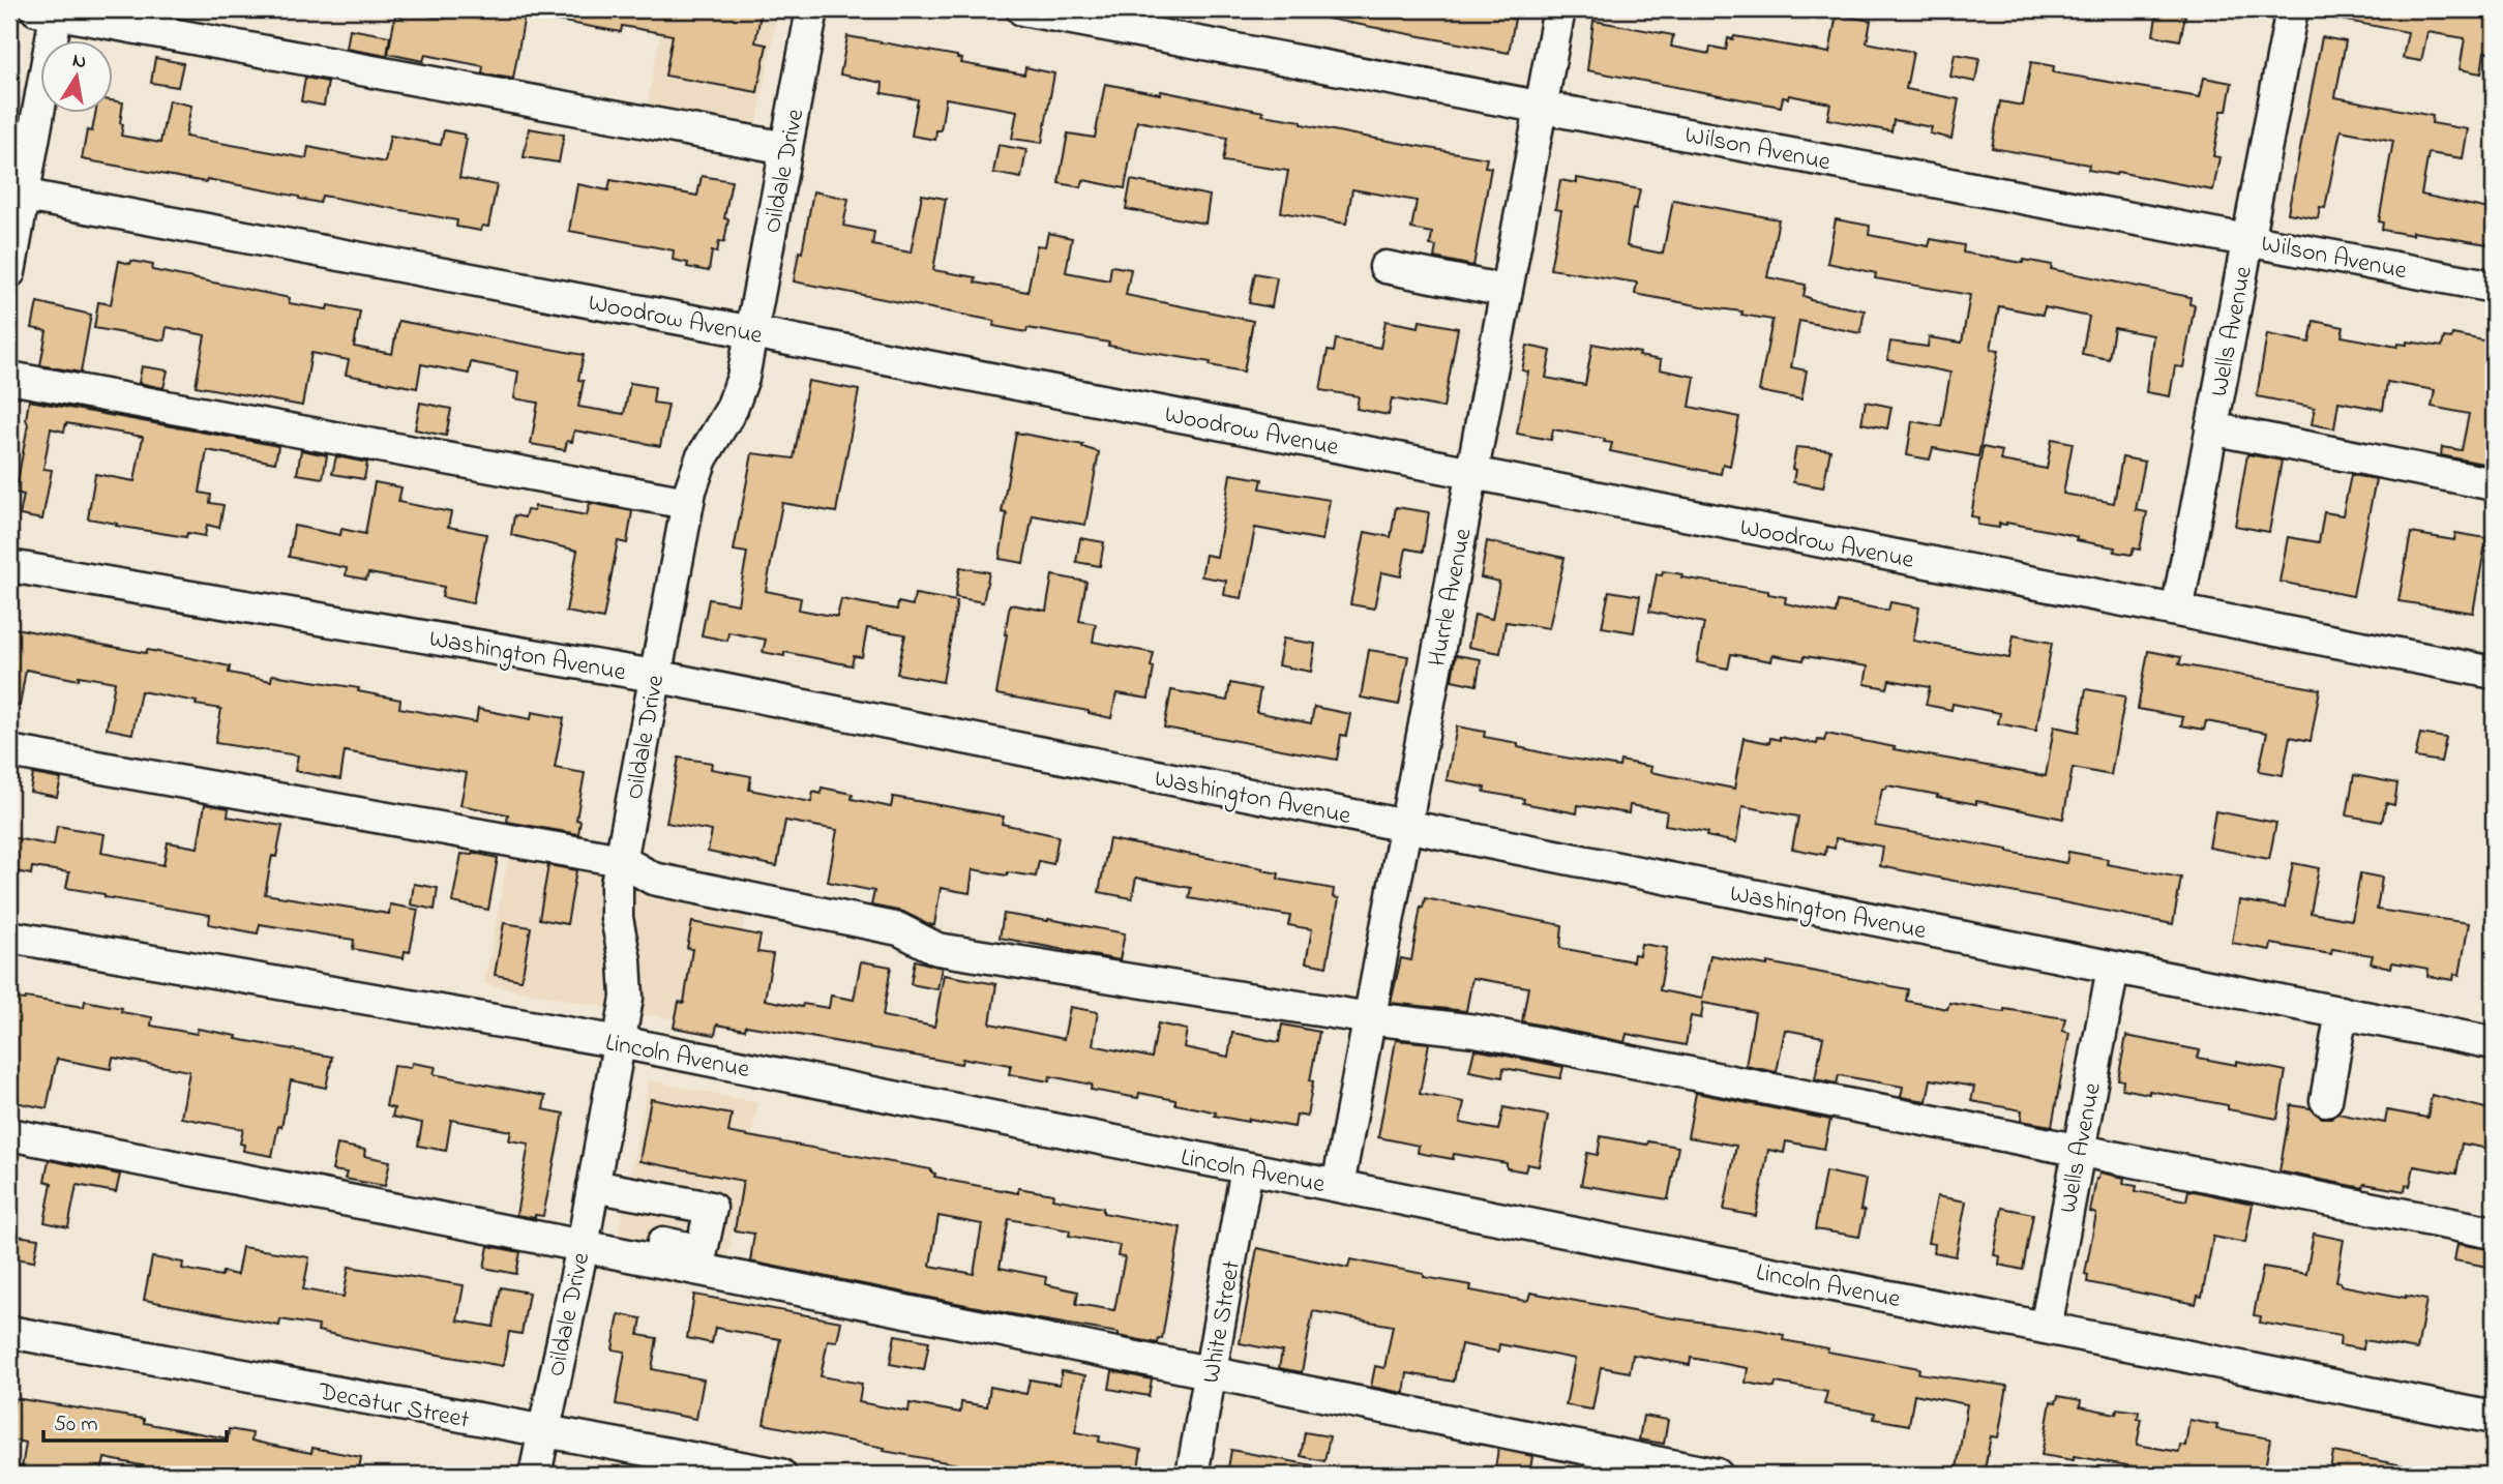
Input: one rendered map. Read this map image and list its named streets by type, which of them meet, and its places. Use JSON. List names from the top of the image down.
{
  "streets": {
    "street": [
      "Wilson Avenue",
      "Oildale Drive",
      "Woodrow Avenue",
      "Wells Avenue",
      "Hurrle Avenue",
      "Washington Avenue",
      "Lincoln Avenue",
      "White Street",
      "Decatur Street"
    ]
  },
  "crossings": [
    ["Wilson Avenue", "Wells Avenue"],
    ["Wilson Avenue", "Hurrle Avenue"],
    ["Oildale Drive", "Woodrow Avenue"],
    ["Oildale Drive", "Washington Avenue"],
    ["Oildale Drive", "Lincoln Avenue"],
    ["Oildale Drive", "Decatur Street"],
    ["Woodrow Avenue", "Wells Avenue"],
    ["Woodrow Avenue", "Hurrle Avenue"],
    ["Wells Avenue", "Washington Avenue"],
    ["Wells Avenue", "Lincoln Avenue"],
    ["Hurrle Avenue", "Washington Avenue"],
    ["Hurrle Avenue", "Lincoln Avenue"],
    ["Lincoln Avenue", "White Street"]
  ],
  "scale_bar": "50 m",
  "north": "top"
}
